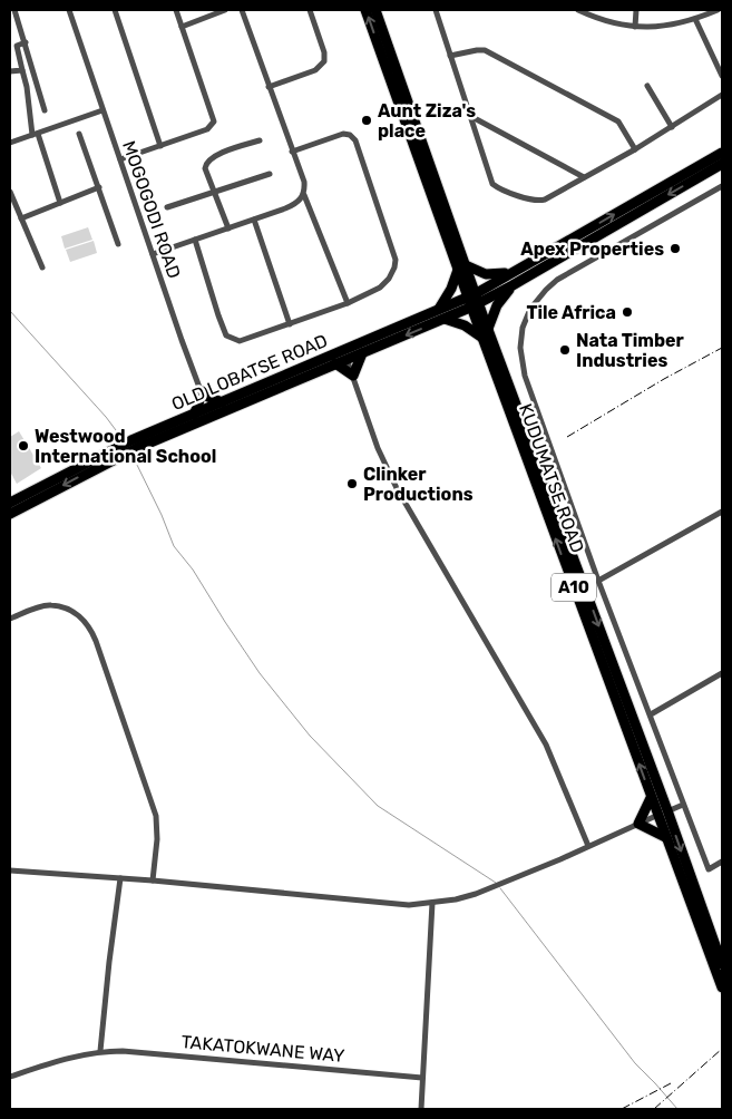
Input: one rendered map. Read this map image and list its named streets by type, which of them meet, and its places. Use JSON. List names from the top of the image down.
{
  "streets": {
    "main road": ["OLD LOBATSE ROAD", "KUDUMATSE ROAD", "A10"],
    "street": ["MOGOGODI ROAD", "TAKATOKWANE WAY"]
  },
  "crossings": [
    ["MOGOGODI ROAD", "OLD LOBATSE ROAD"]
  ],
  "places": [
    "Aunt Ziza's place",
    "Apex Properties",
    "Tile Africa",
    "Nata Timber Industries",
    "Westwood International School",
    "Clinker Productions"
  ]
}
